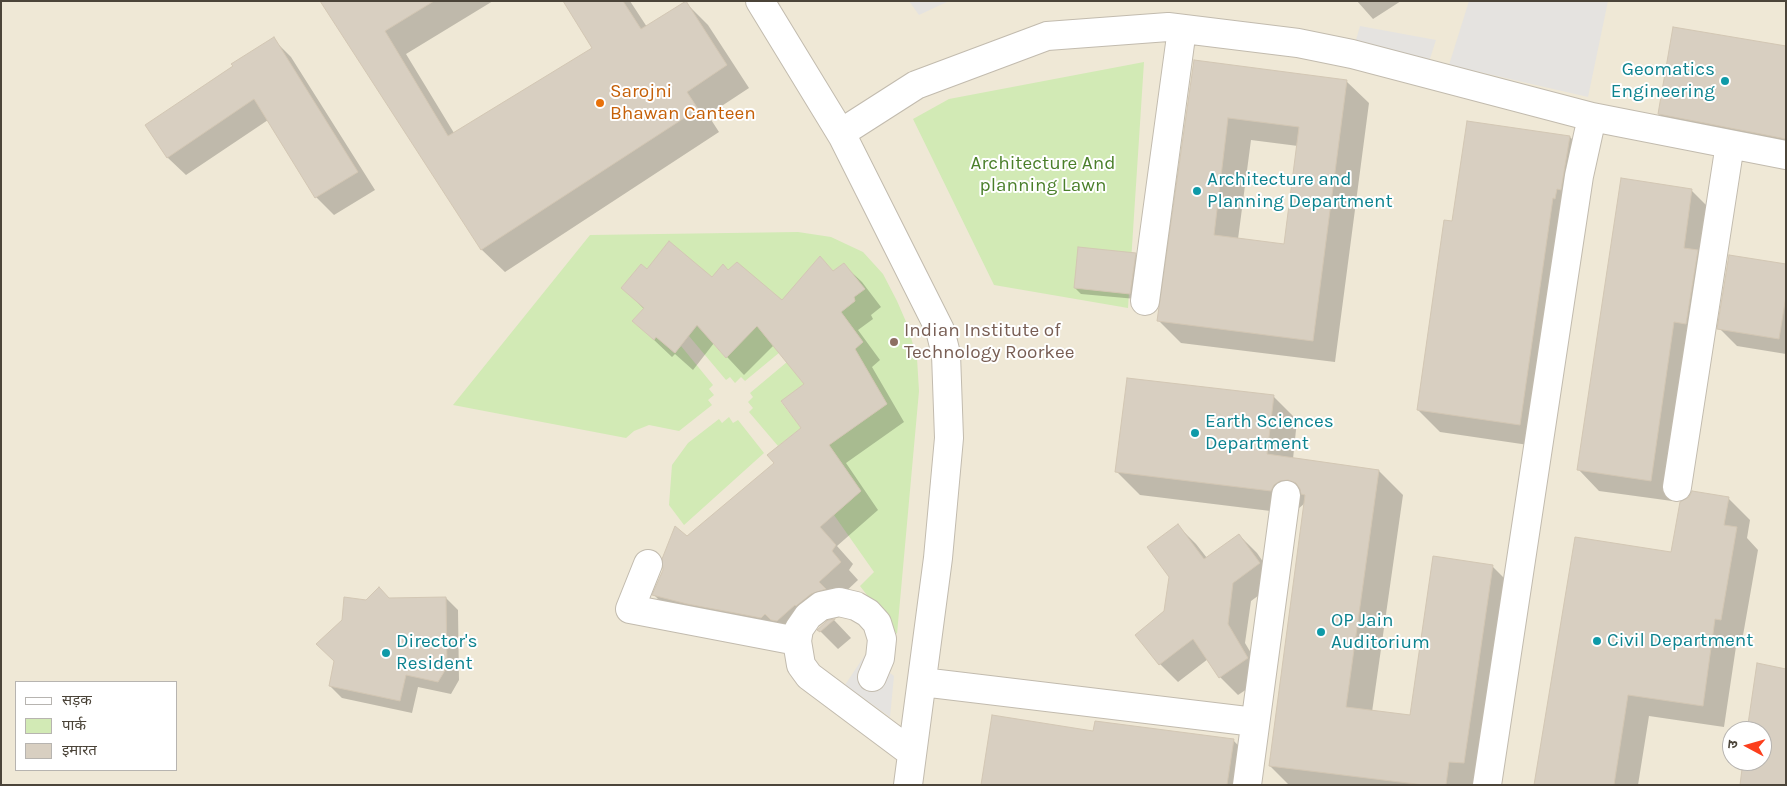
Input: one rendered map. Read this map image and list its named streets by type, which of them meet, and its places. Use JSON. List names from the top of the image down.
{
  "parks": ["Architecture And planning Lawn"],
  "places": [
    "Geomatics Engineering",
    "Sarojni Bhawan Canteen",
    "Architecture and Planning Department",
    "Indian Institute of Technology Roorkee",
    "Earth Sciences Department",
    "OP Jain Auditorium",
    "Civil Department",
    "Director's Resident"
  ],
  "legend": ["सड़क", "पार्क", "इमारत"],
  "north": "left"
}
